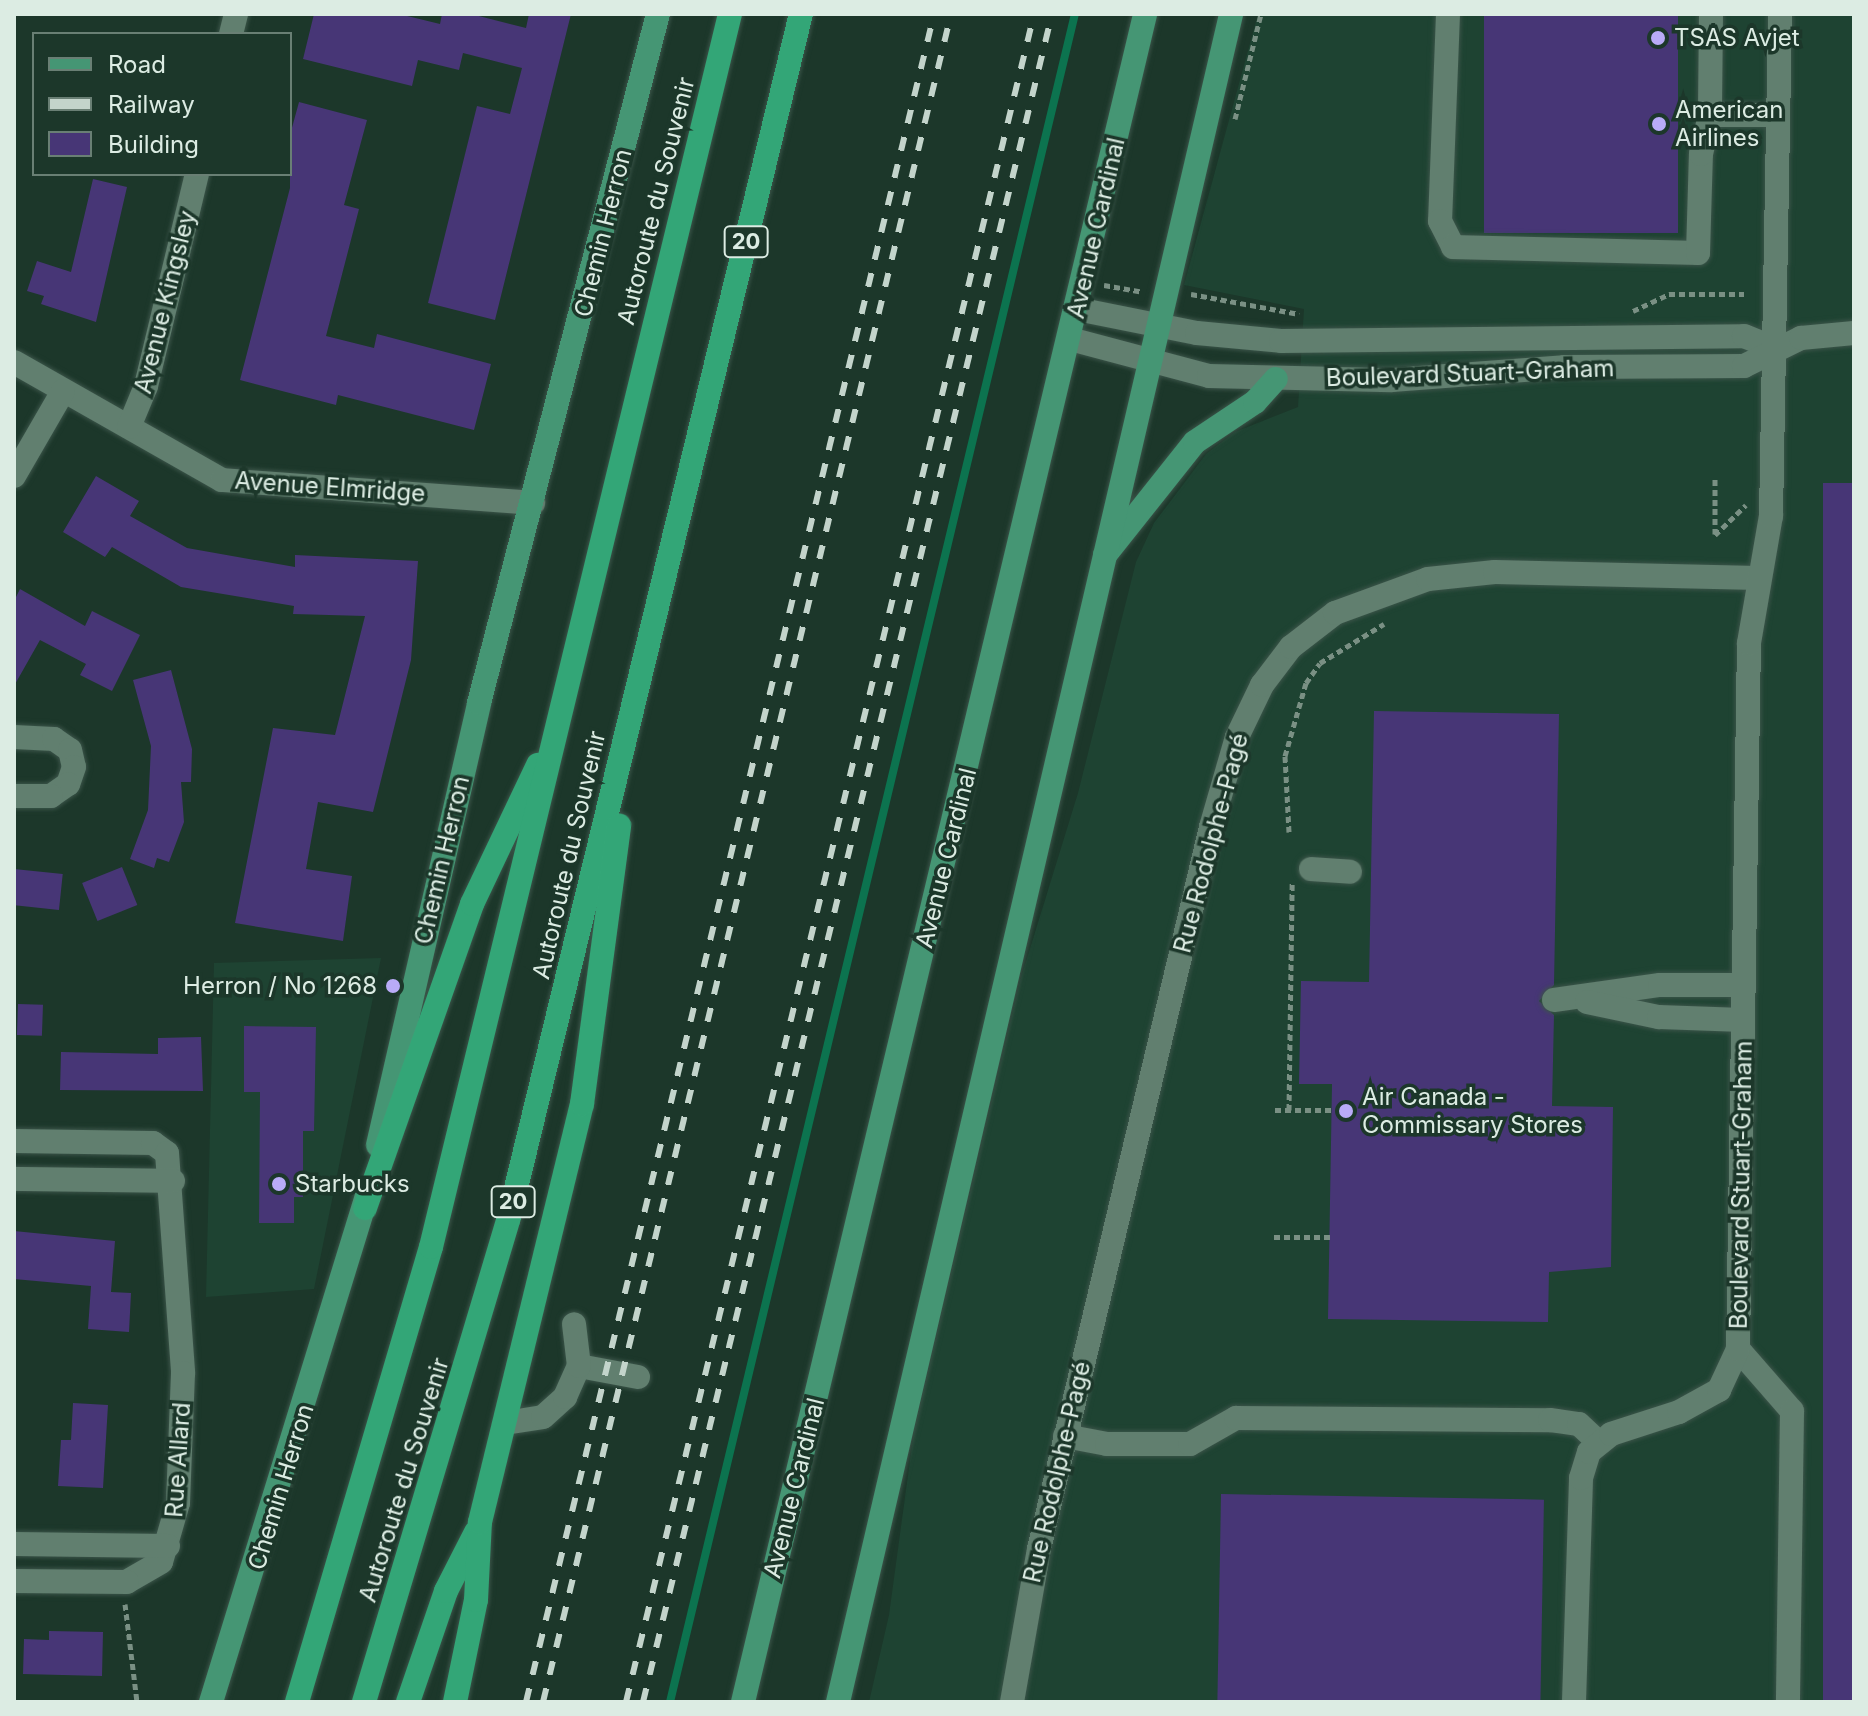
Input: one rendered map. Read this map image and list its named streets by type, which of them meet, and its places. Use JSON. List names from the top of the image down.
{
  "streets": {
    "highway": ["Autoroute du Souvenir", "20"],
    "main road": ["Avenue Cardinal", "Chemin Herron"],
    "street": [
      "Avenue Kingsley",
      "Boulevard Stuart-Graham",
      "Avenue Elmridge",
      "Rue Rodolphe-Pagé",
      "Rue Allard"
    ]
  },
  "crossings": [
    ["Avenue Cardinal", "Boulevard Stuart-Graham"],
    ["Chemin Herron", "Avenue Elmridge"],
    ["Avenue Kingsley", "Avenue Elmridge"],
    ["Boulevard Stuart-Graham", "Rue Rodolphe-Pagé"]
  ],
  "places": [
    "TSAS Avjet",
    "American Airlines",
    "Herron / No 1268",
    "Air Canada - Commissary Stores",
    "Starbucks"
  ],
  "legend": ["Road", "Railway", "Building"]
}
